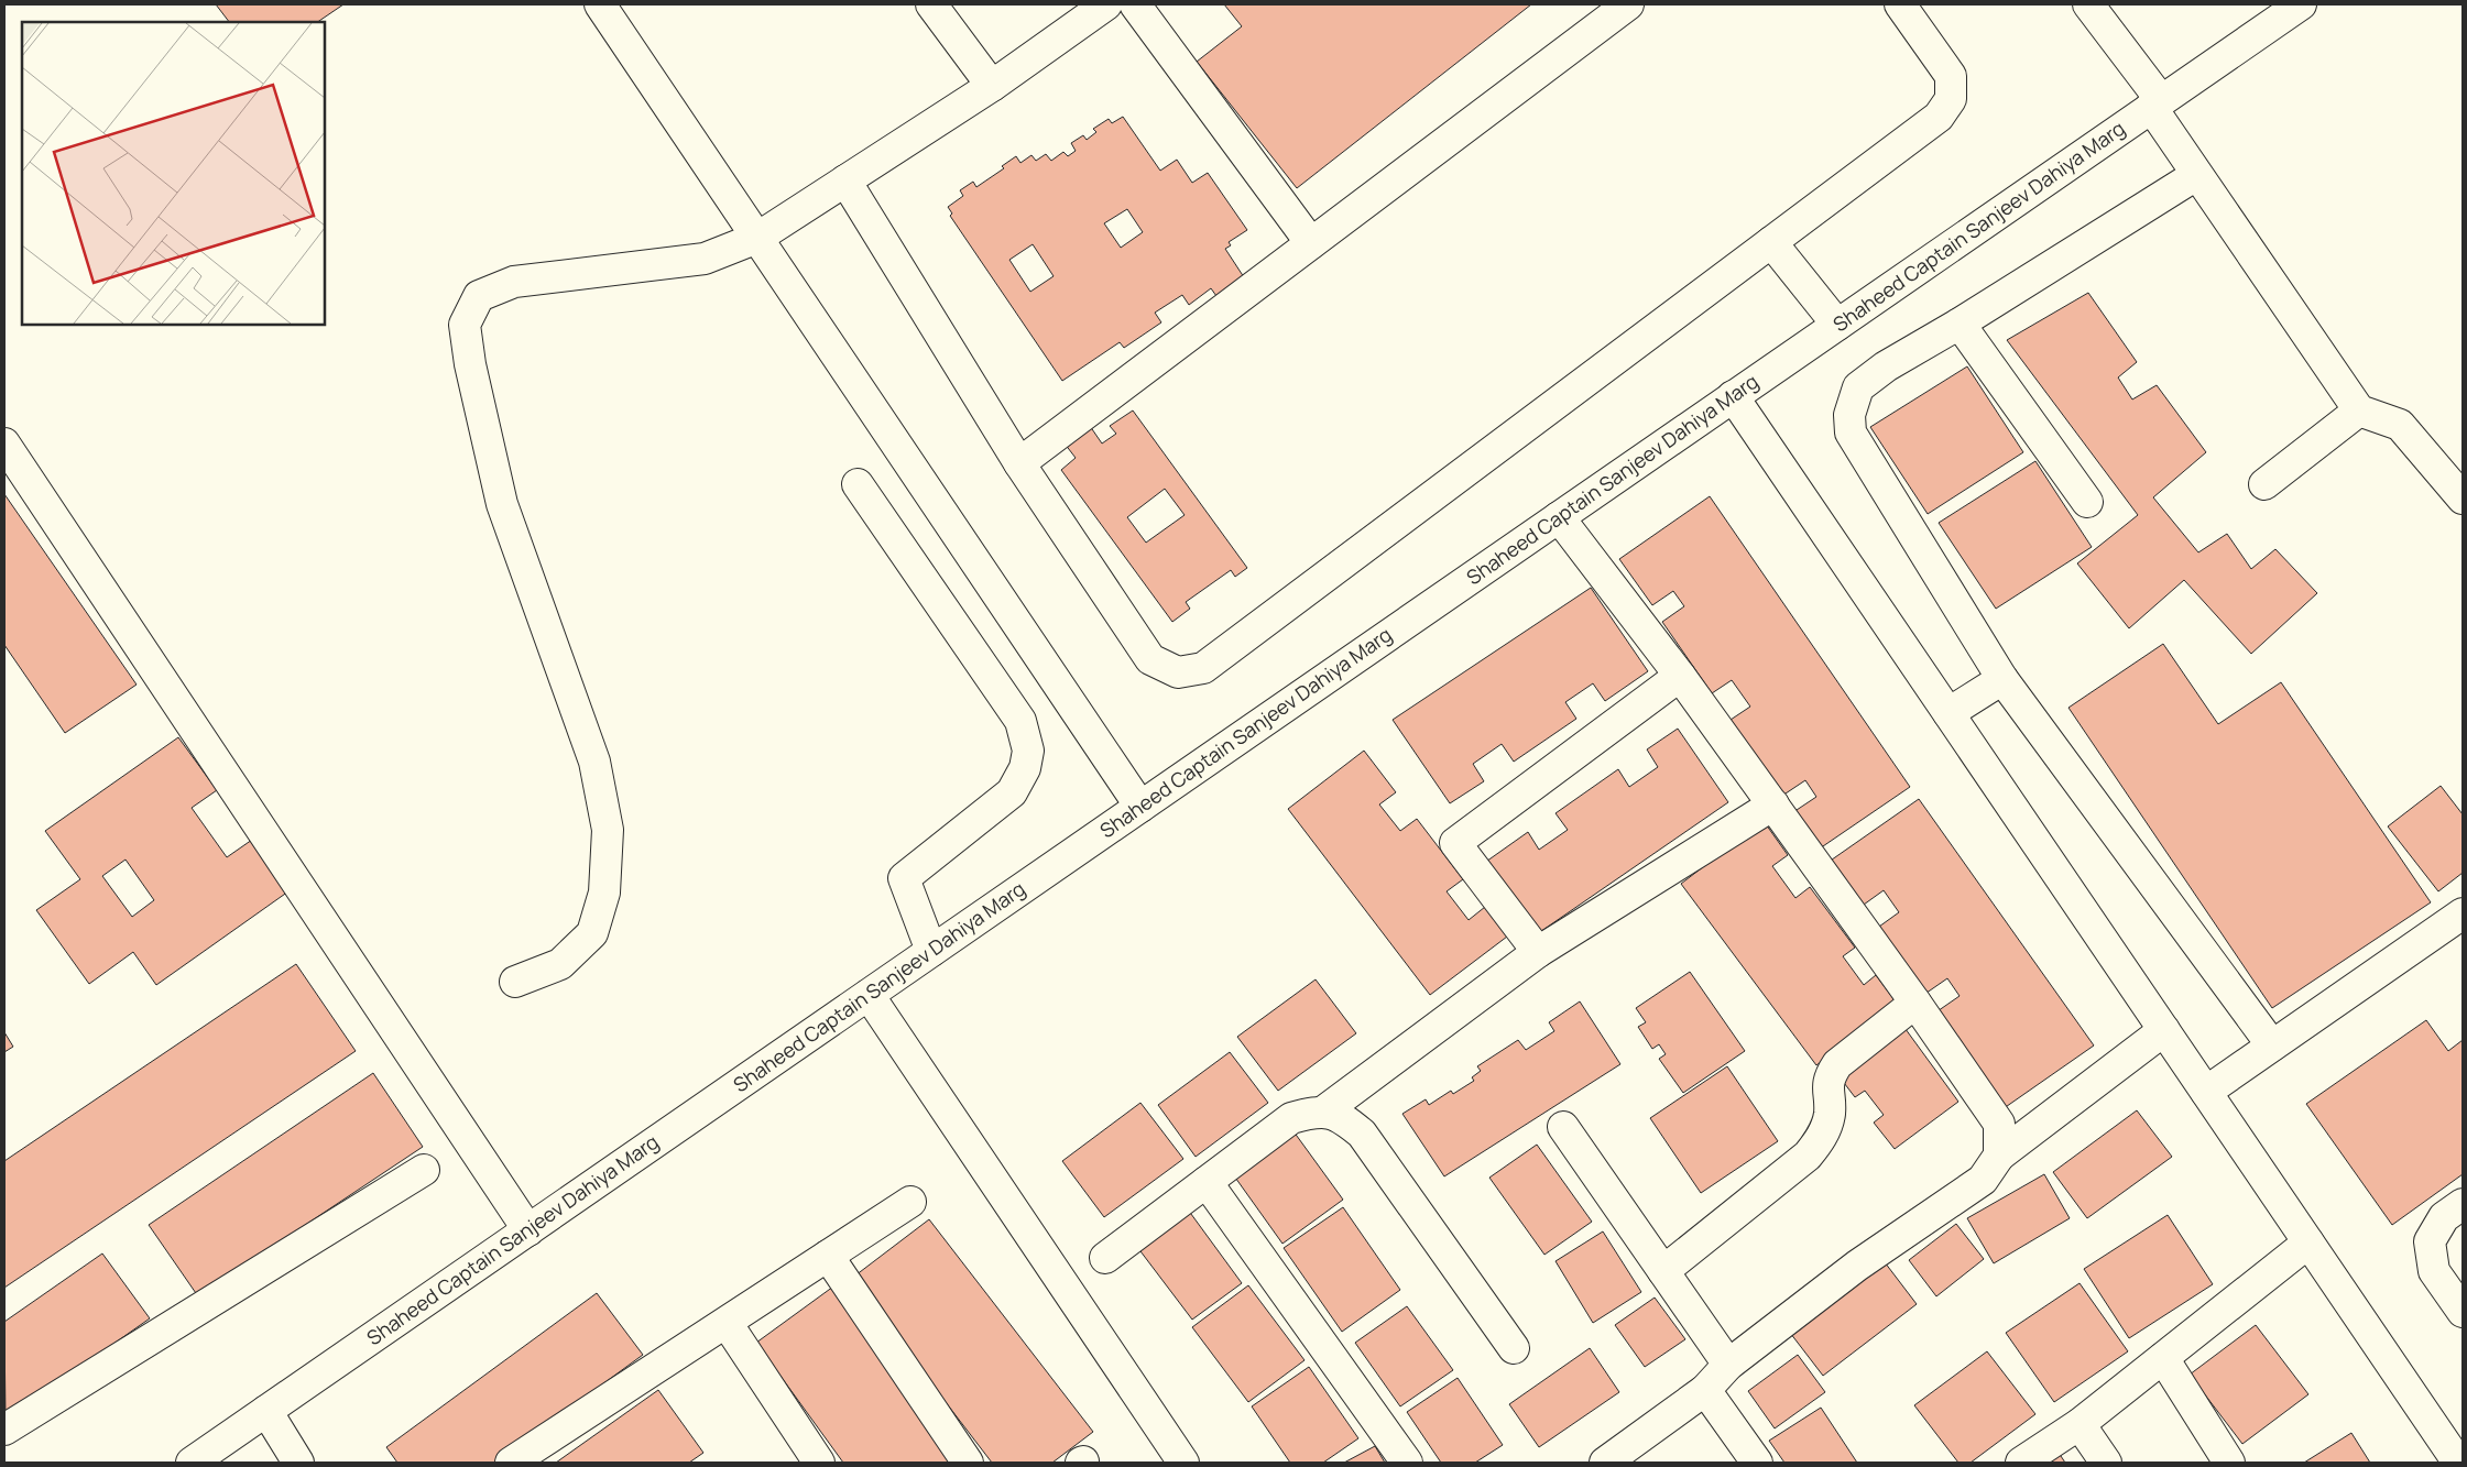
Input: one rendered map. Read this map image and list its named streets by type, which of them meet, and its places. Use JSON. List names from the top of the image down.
{
  "streets": {
    "street": ["Shaheed Captain Sanjeev Dahiya Marg"]
  }
}
